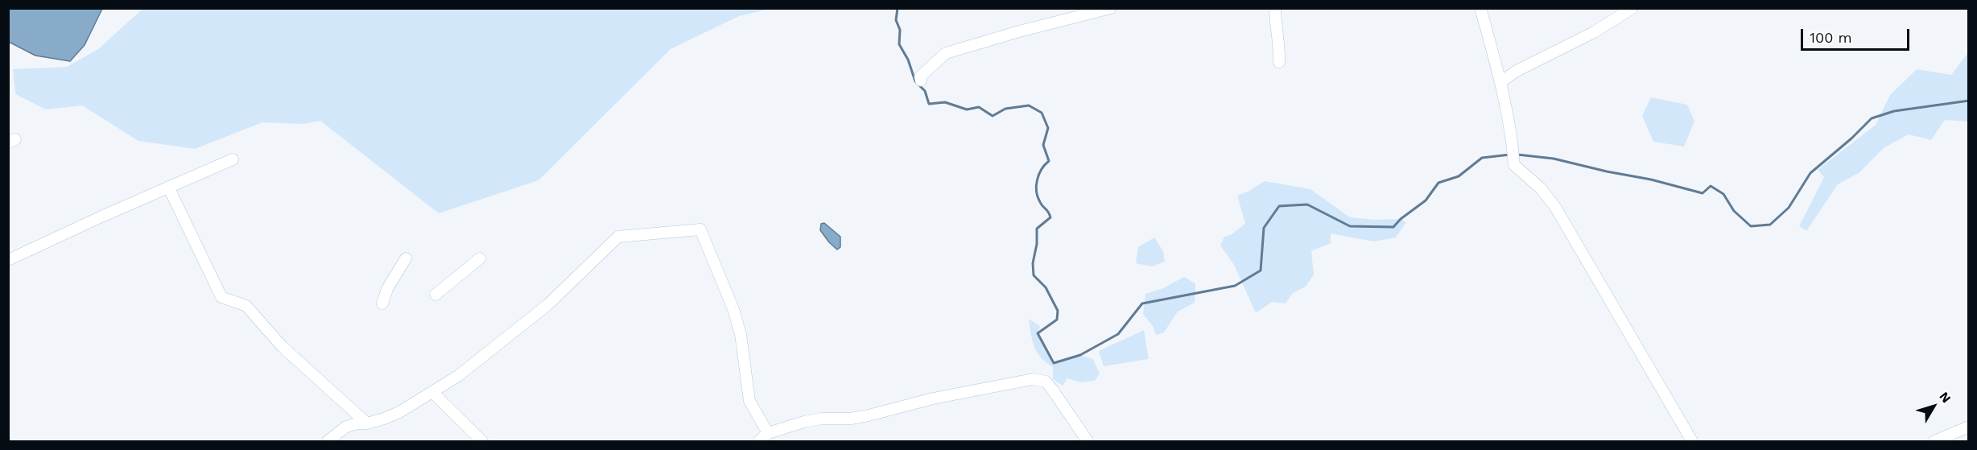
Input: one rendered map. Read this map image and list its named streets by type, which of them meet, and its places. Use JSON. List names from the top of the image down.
{
  "scale_bar": "100 m",
  "north": "top right"
}
